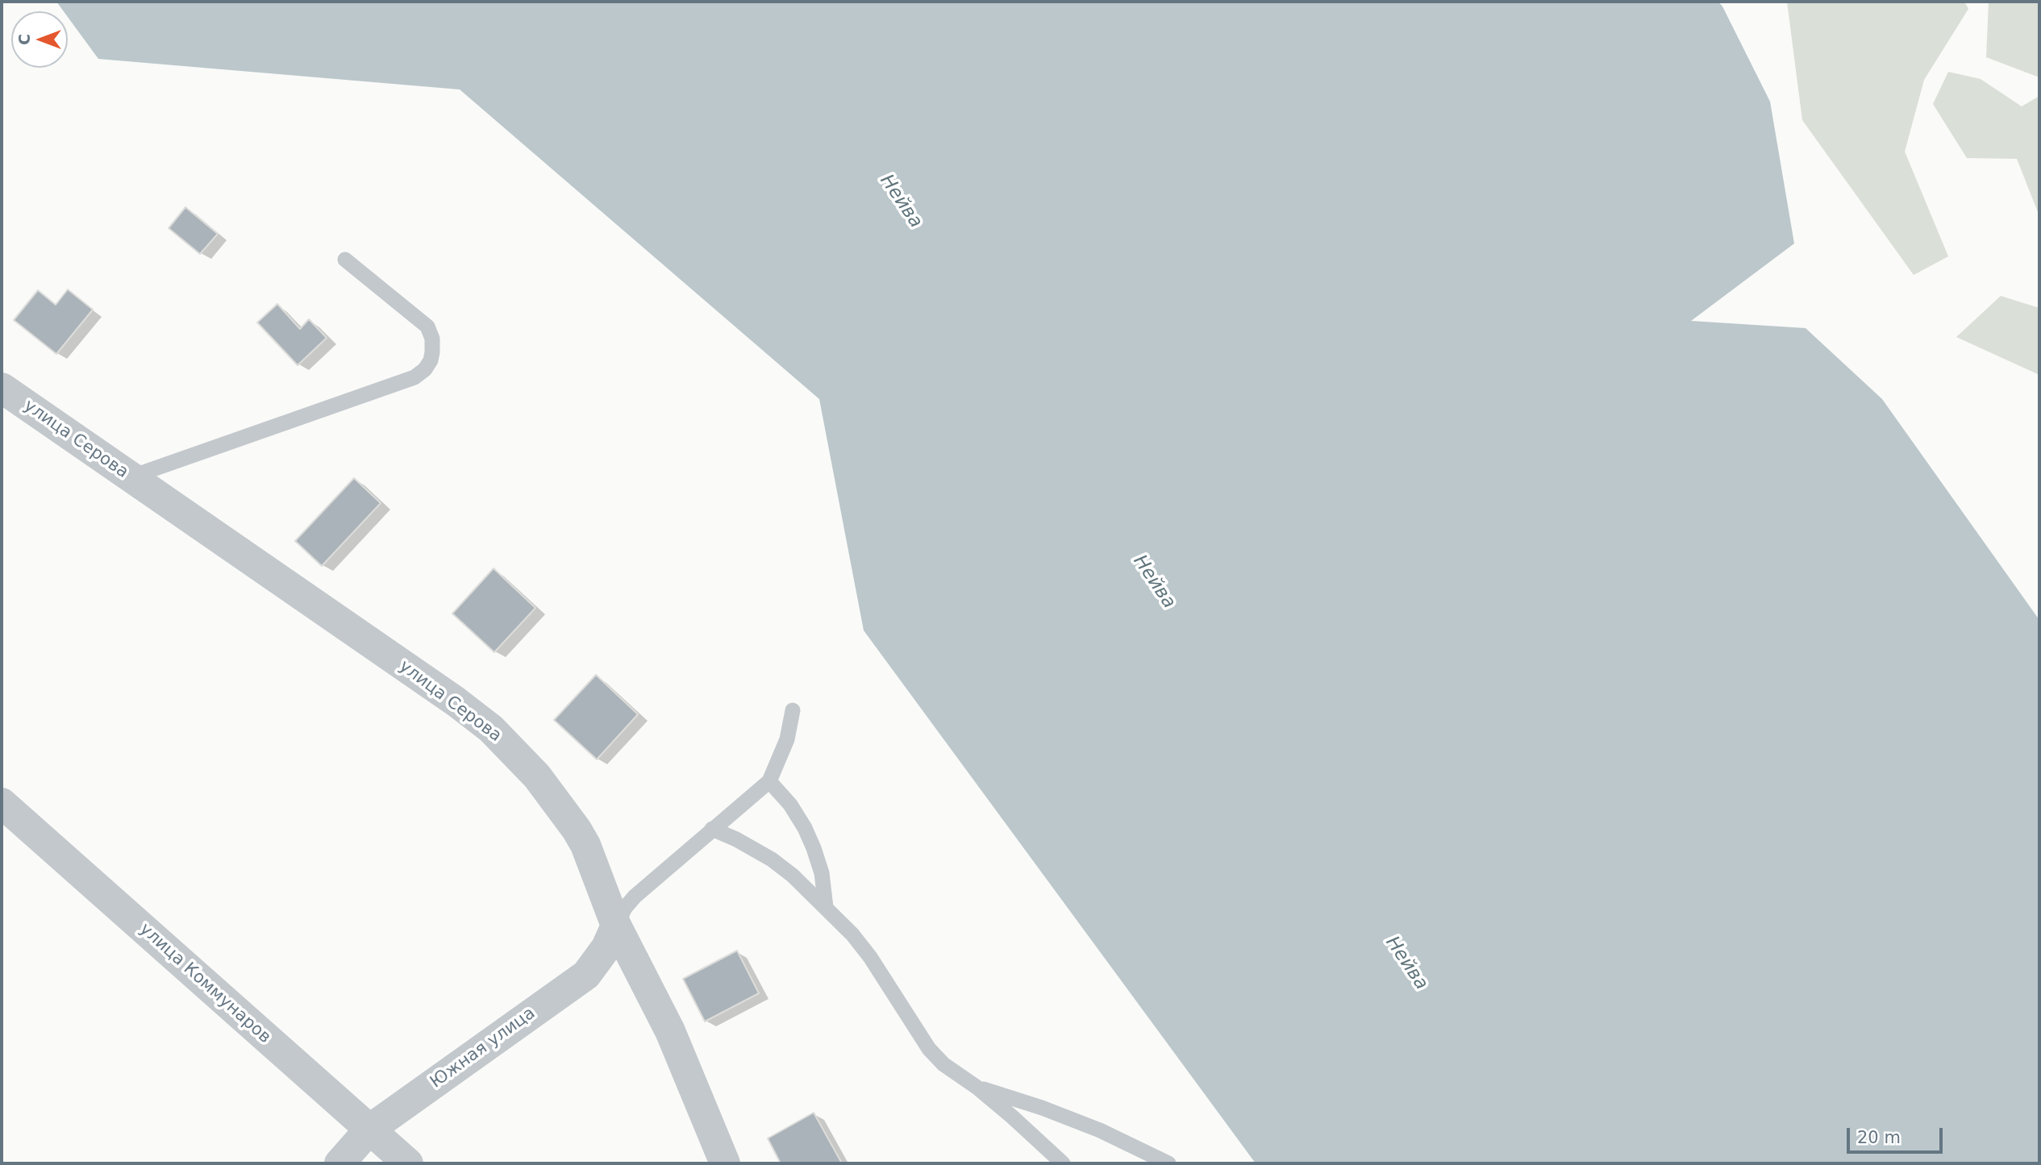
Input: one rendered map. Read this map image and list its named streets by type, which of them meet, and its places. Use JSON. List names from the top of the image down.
{
  "streets": {
    "street": ["улица Серова", "улица Коммунаров", "Южная улица"]
  },
  "crossings": [
    ["улица Серова", "Южная улица"],
    ["улица Коммунаров", "Южная улица"]
  ],
  "water": ["Нейва"],
  "scale_bar": "20 m",
  "north": "left"
}
